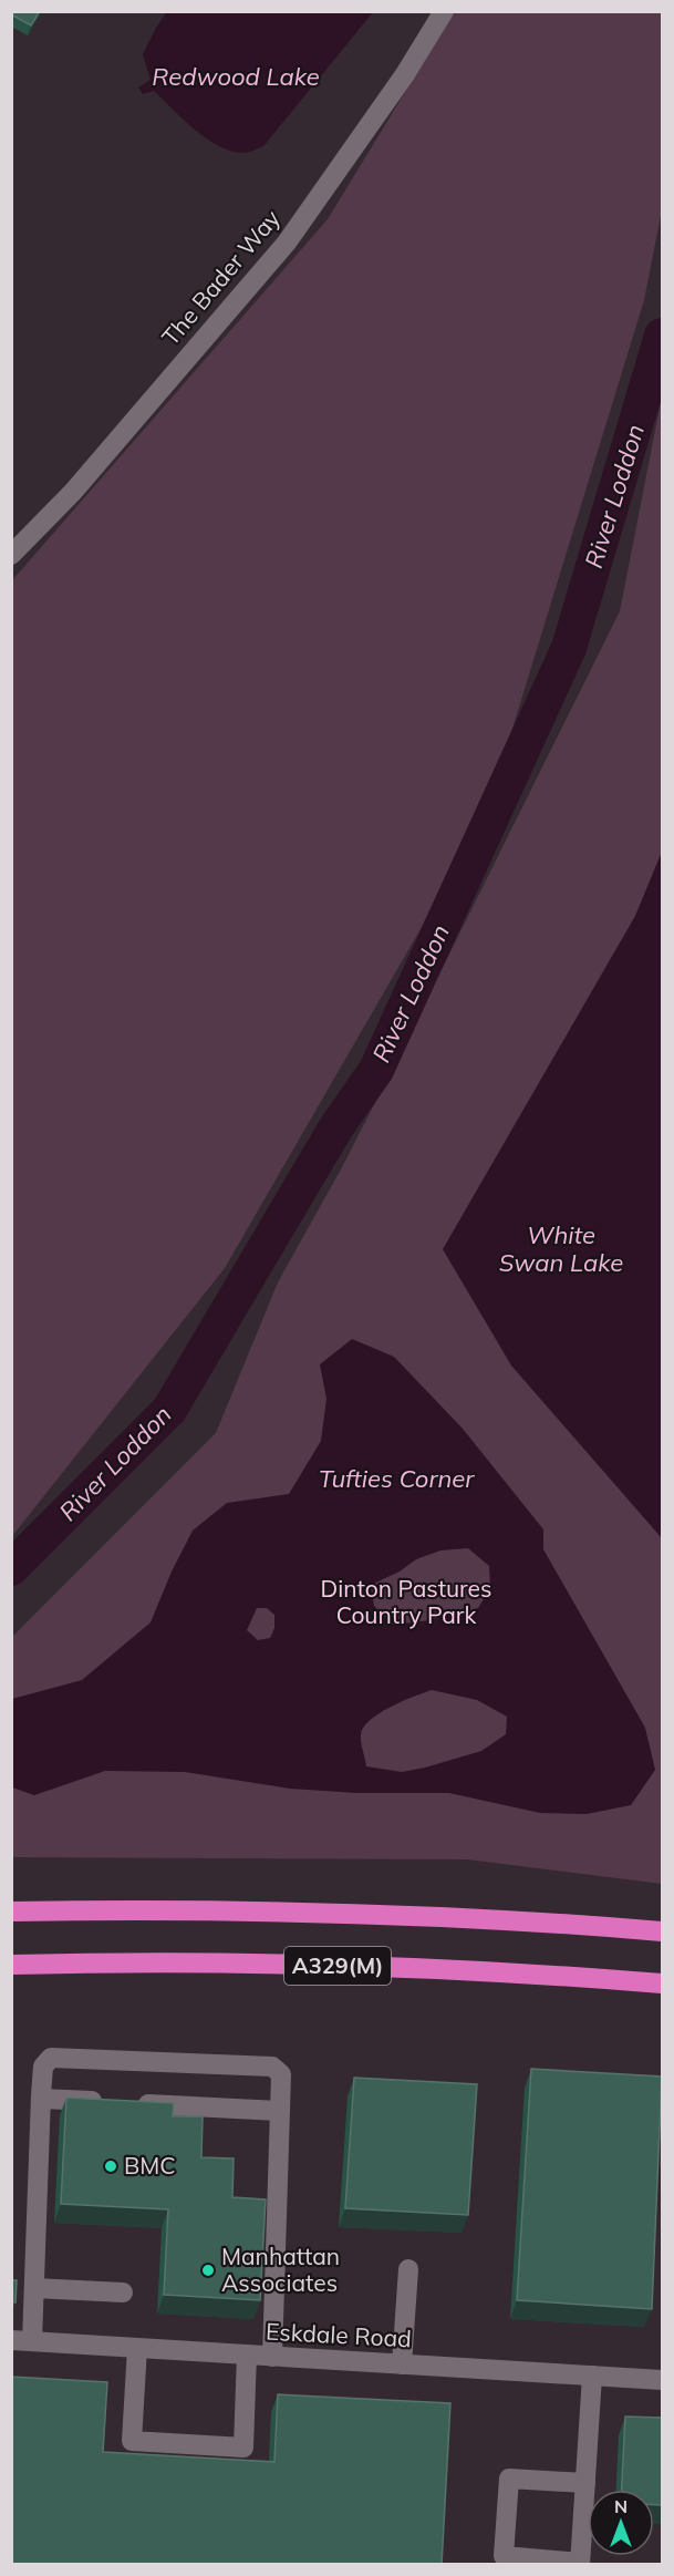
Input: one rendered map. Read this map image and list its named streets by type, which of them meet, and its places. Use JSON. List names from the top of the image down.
{
  "streets": {
    "highway": ["A329(M)"],
    "street": ["The Bader Way", "Eskdale Road"]
  },
  "water": [
    "Redwood Lake",
    "River Loddon",
    "White Swan Lake",
    "Tufties Corner"
  ],
  "parks": ["Dinton Pastures Country Park"],
  "places": ["BMC", "Manhattan Associates"],
  "north": "top"
}
